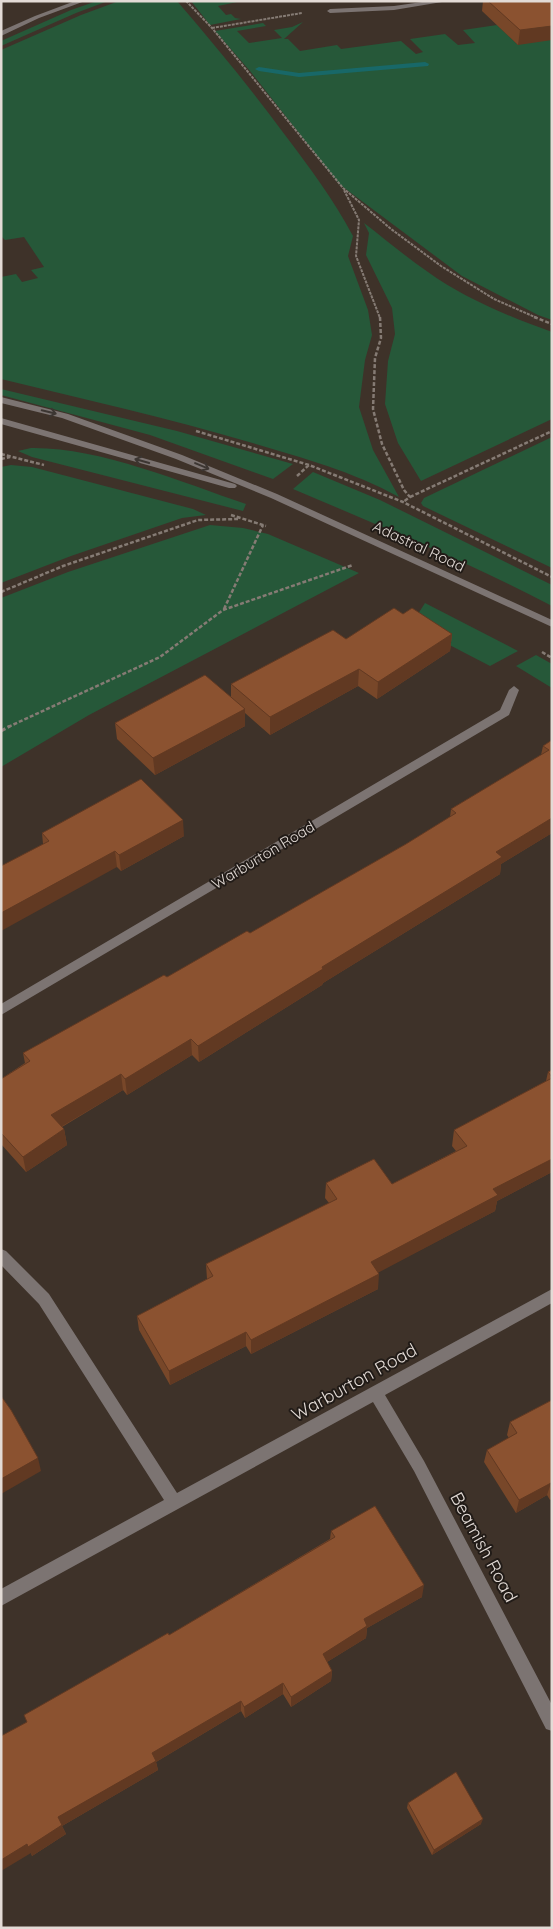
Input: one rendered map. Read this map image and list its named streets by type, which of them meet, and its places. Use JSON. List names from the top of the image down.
{
  "streets": {
    "street": ["Adastral Road", "Warburton Road", "Beamish Road"]
  },
  "crossings": [
    ["Warburton Road", "Beamish Road"]
  ]
}
